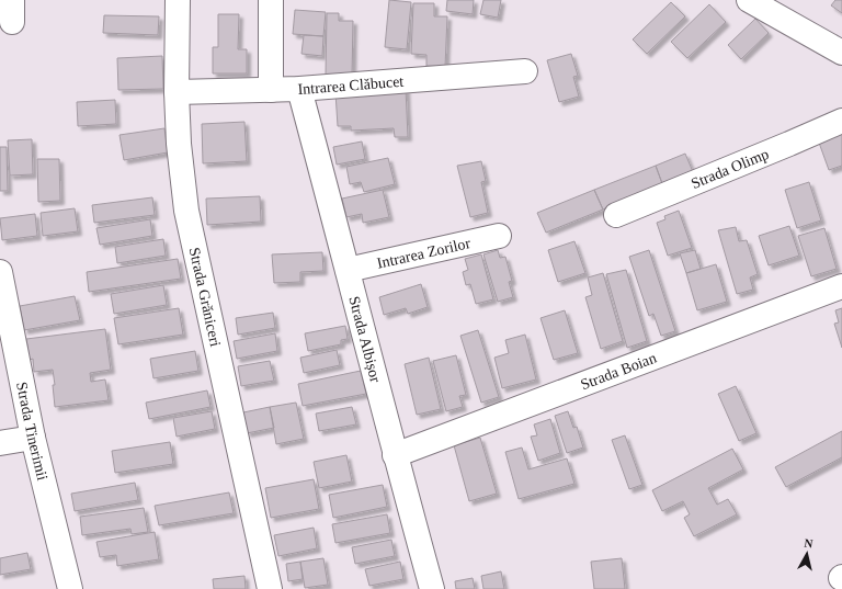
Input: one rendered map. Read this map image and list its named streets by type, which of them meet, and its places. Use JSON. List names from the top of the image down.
{
  "streets": {
    "street": [
      "Intrarea Clăbucet",
      "Strada Olimp",
      "Intrarea Zorilor",
      "Strada Grăniceri",
      "Strada Albișor",
      "Strada Boian",
      "Strada Tinerimii"
    ]
  },
  "crossings": [
    ["Intrarea Clăbucet", "Strada Grăniceri"],
    ["Intrarea Clăbucet", "Strada Albișor"],
    ["Intrarea Zorilor", "Strada Albișor"],
    ["Strada Albișor", "Strada Boian"]
  ],
  "north": "top"
}
